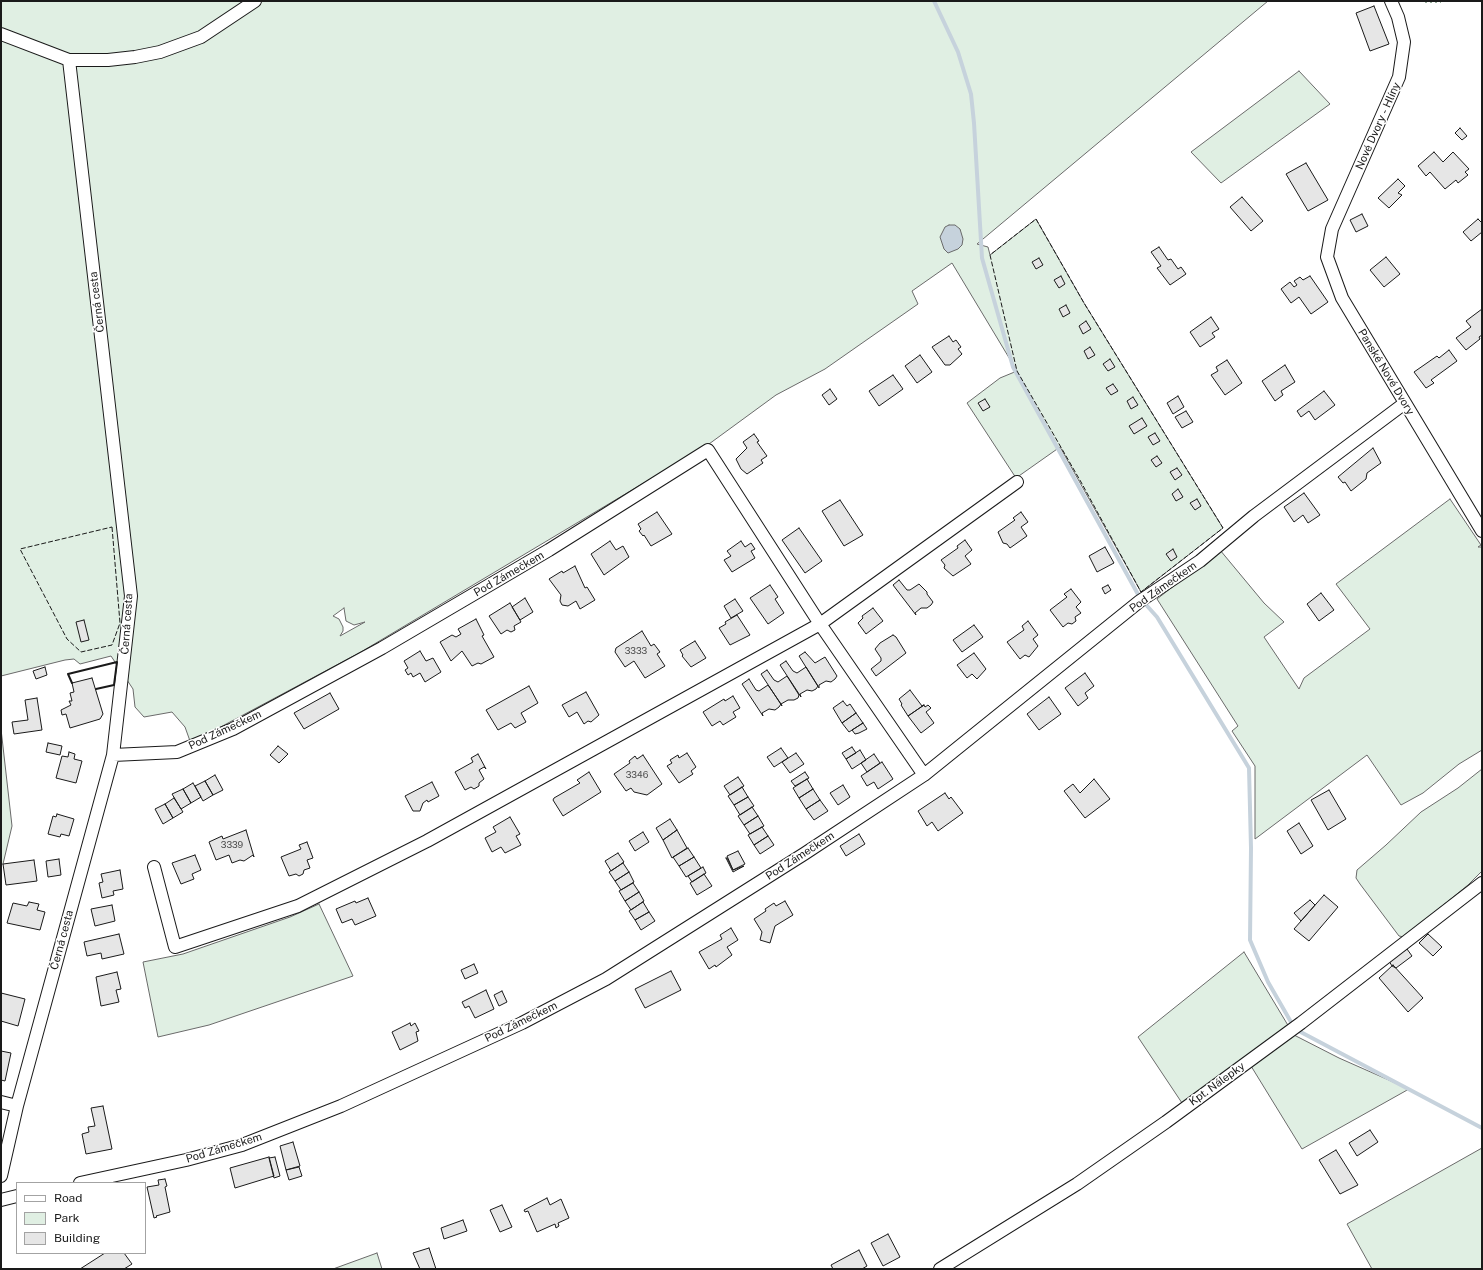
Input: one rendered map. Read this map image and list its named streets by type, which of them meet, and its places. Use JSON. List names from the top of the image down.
{
  "streets": {
    "street": [
      "Nové Dvory - Hlíny",
      "Černá cesta",
      "Panské Nové Dvory",
      "Pod Zámečkem",
      "Kpt. Nálepky"
    ]
  },
  "crossings": [
    ["Nové Dvory - Hlíny", "Panské Nové Dvory"],
    ["Černá cesta", "Pod Zámečkem"],
    ["Panské Nové Dvory", "Pod Zámečkem"]
  ],
  "house_numbers": ["3333", "3346", "3339"],
  "legend": ["Road", "Park", "Building"]
}
